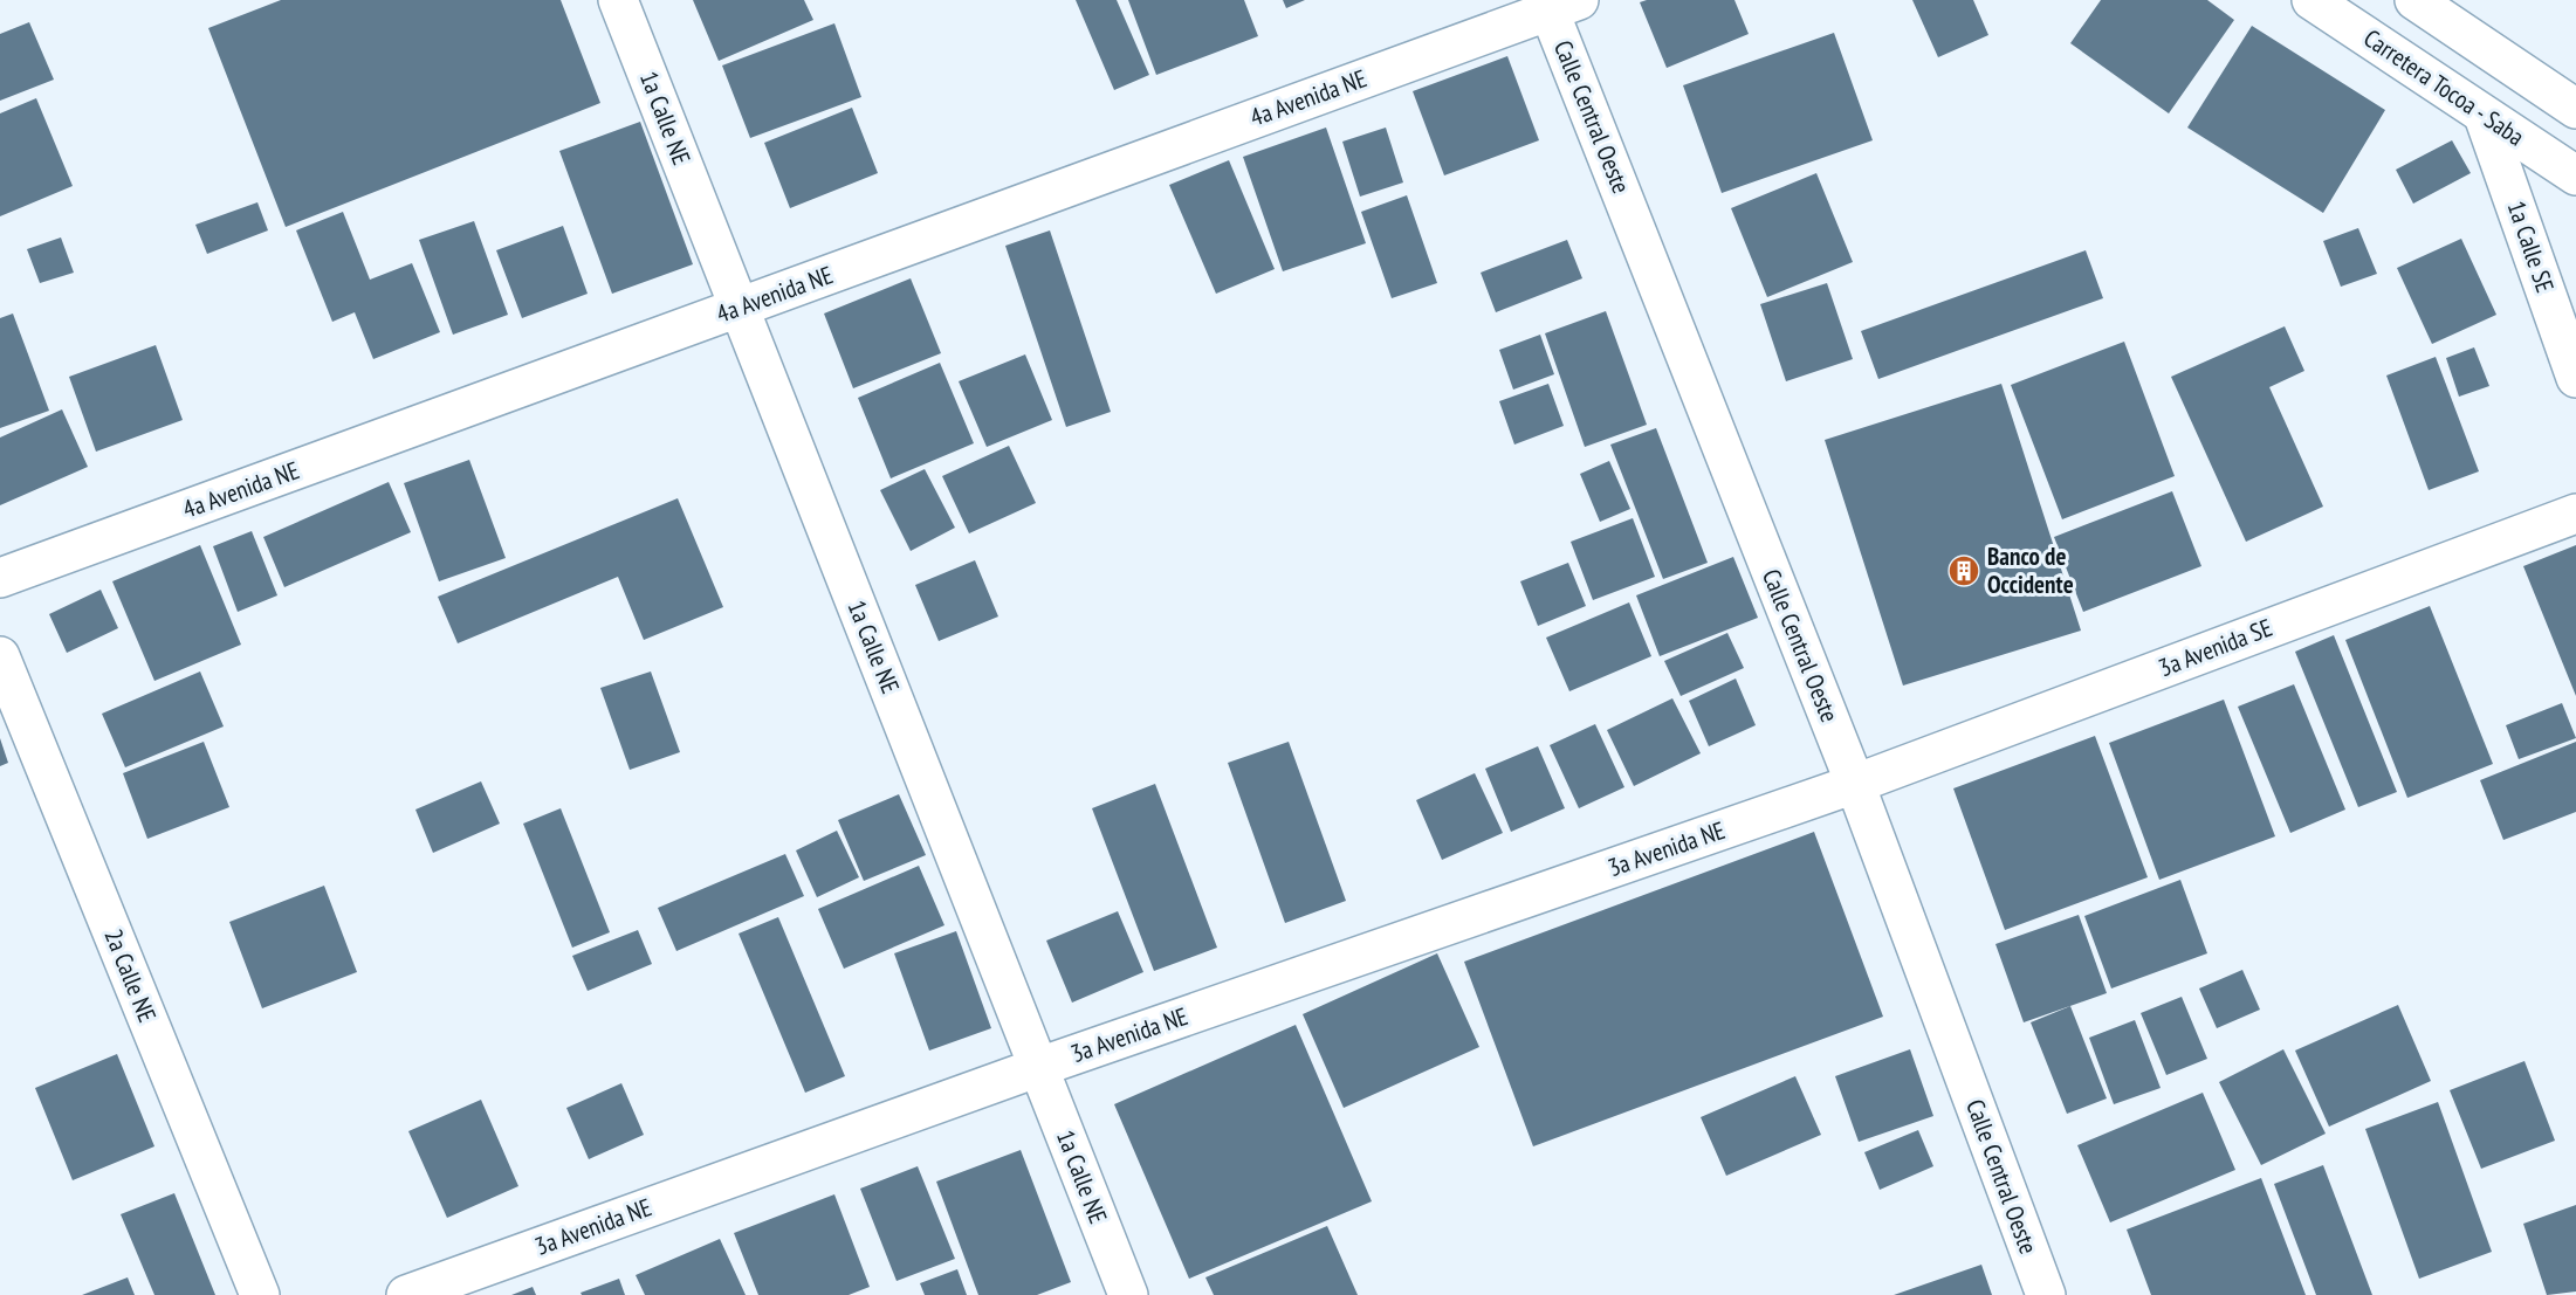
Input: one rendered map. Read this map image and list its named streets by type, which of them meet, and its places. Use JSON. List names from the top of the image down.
{
  "streets": {
    "street": [
      "Carretera Tocoa - Saba",
      "4a Avenida NE",
      "Calle Central Oeste",
      "1a Calle NE",
      "1a Calle SE",
      "3a Avenida SE",
      "3a Avenida NE",
      "2a Calle NE"
    ]
  },
  "crossings": [
    ["Carretera Tocoa - Saba", "1a Calle SE"],
    ["4a Avenida NE", "Calle Central Oeste"],
    ["4a Avenida NE", "1a Calle NE"],
    ["Calle Central Oeste", "3a Avenida SE"],
    ["Calle Central Oeste", "3a Avenida NE"],
    ["1a Calle NE", "3a Avenida NE"],
    ["3a Avenida SE", "3a Avenida NE"]
  ],
  "places": {
    "building": ["Banco de Occidente"]
  }
}
